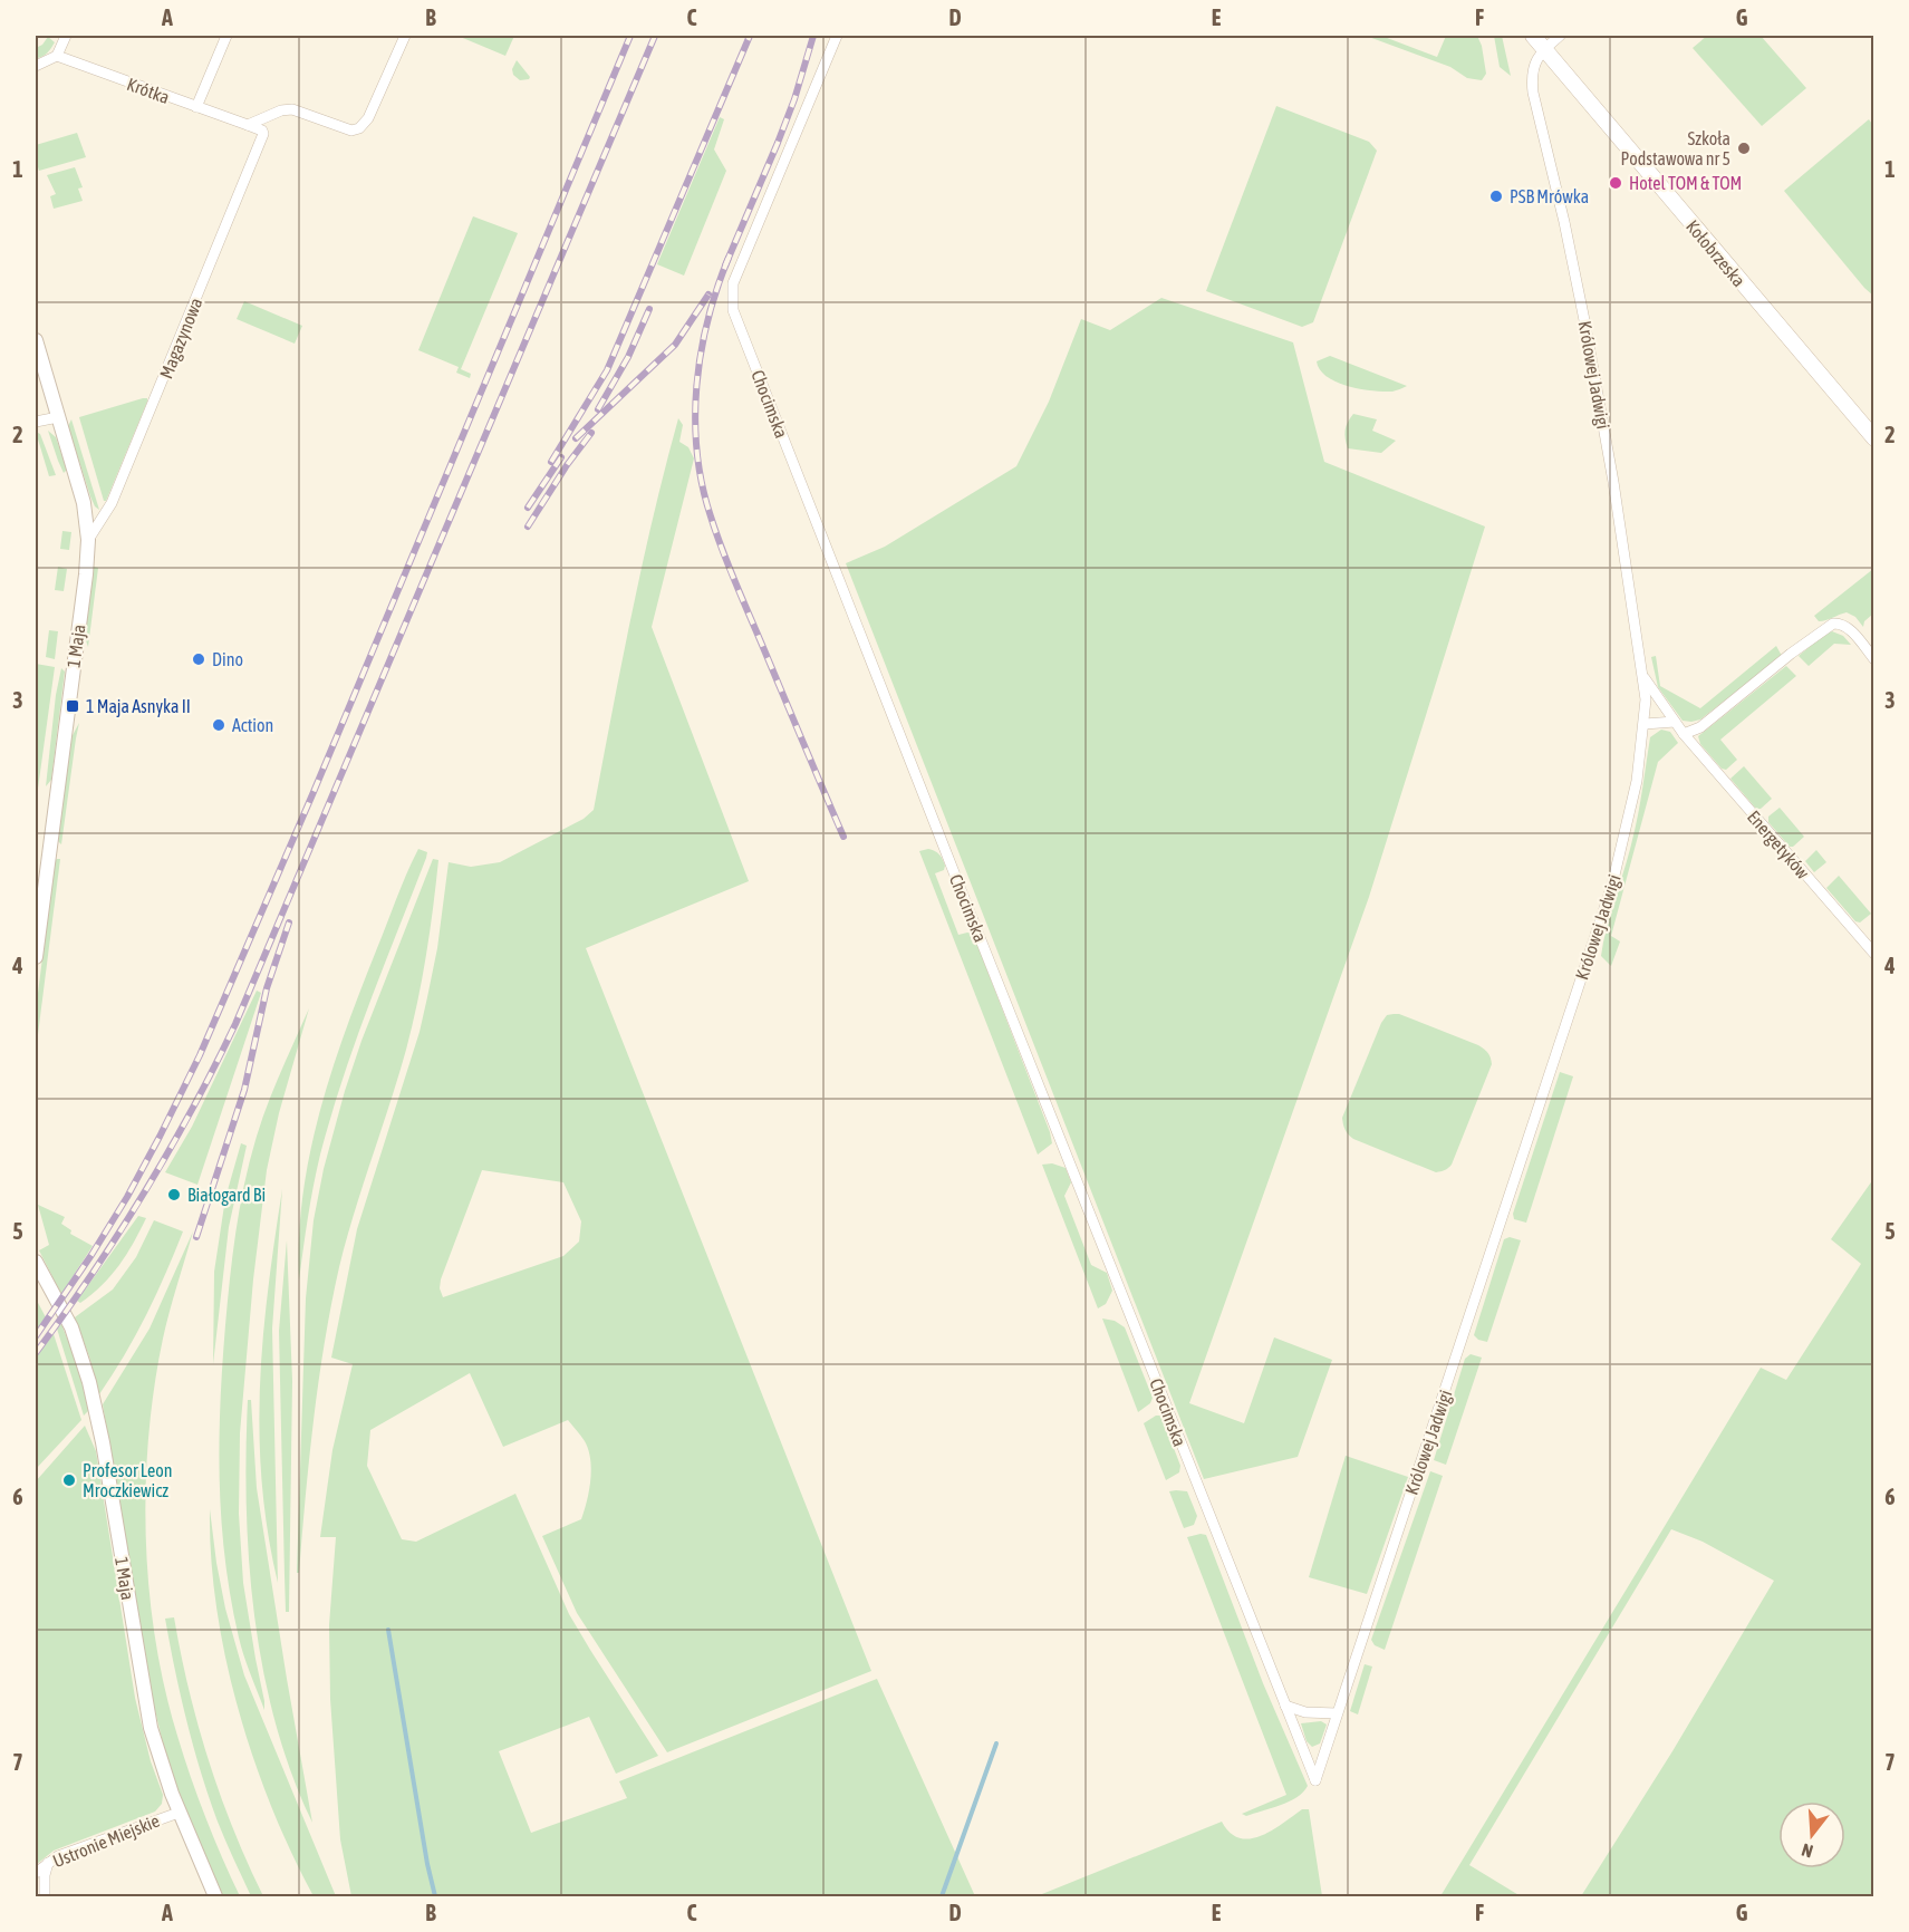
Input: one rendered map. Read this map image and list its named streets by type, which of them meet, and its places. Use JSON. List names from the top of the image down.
{
  "streets": {
    "main road": ["Kołobrzeska"],
    "street": [
      "Krótka",
      "Magazynowa",
      "Królowej Jadwigi",
      "Chocimska",
      "1 Maja",
      "Energetyków",
      "Ustronie Miejskie"
    ]
  },
  "crossings": [
    ["Krótka", "Magazynowa"],
    ["Kołobrzeska", "Królowej Jadwigi"],
    ["Magazynowa", "1 Maja"],
    ["Królowej Jadwigi", "Chocimska"],
    ["Królowej Jadwigi", "Energetyków"],
    ["1 Maja", "Ustronie Miejskie"]
  ],
  "places": {
    "other": [
      "Szkoła Podstawowa nr 5",
      "Hotel TOM & TOM",
      "PSB Mrówka",
      "Dino",
      "Action",
      "Białogard Bi",
      "Profesor Leon Mroczkiewicz"
    ],
    "transit": ["1 Maja Asnyka II"]
  },
  "north": "bottom",
  "grid": {
    "columns": [
      "A",
      "B",
      "C",
      "D",
      "E",
      "F",
      "G"
    ],
    "rows": [
      "1",
      "2",
      "3",
      "4",
      "5",
      "6",
      "7"
    ]
  }
}
